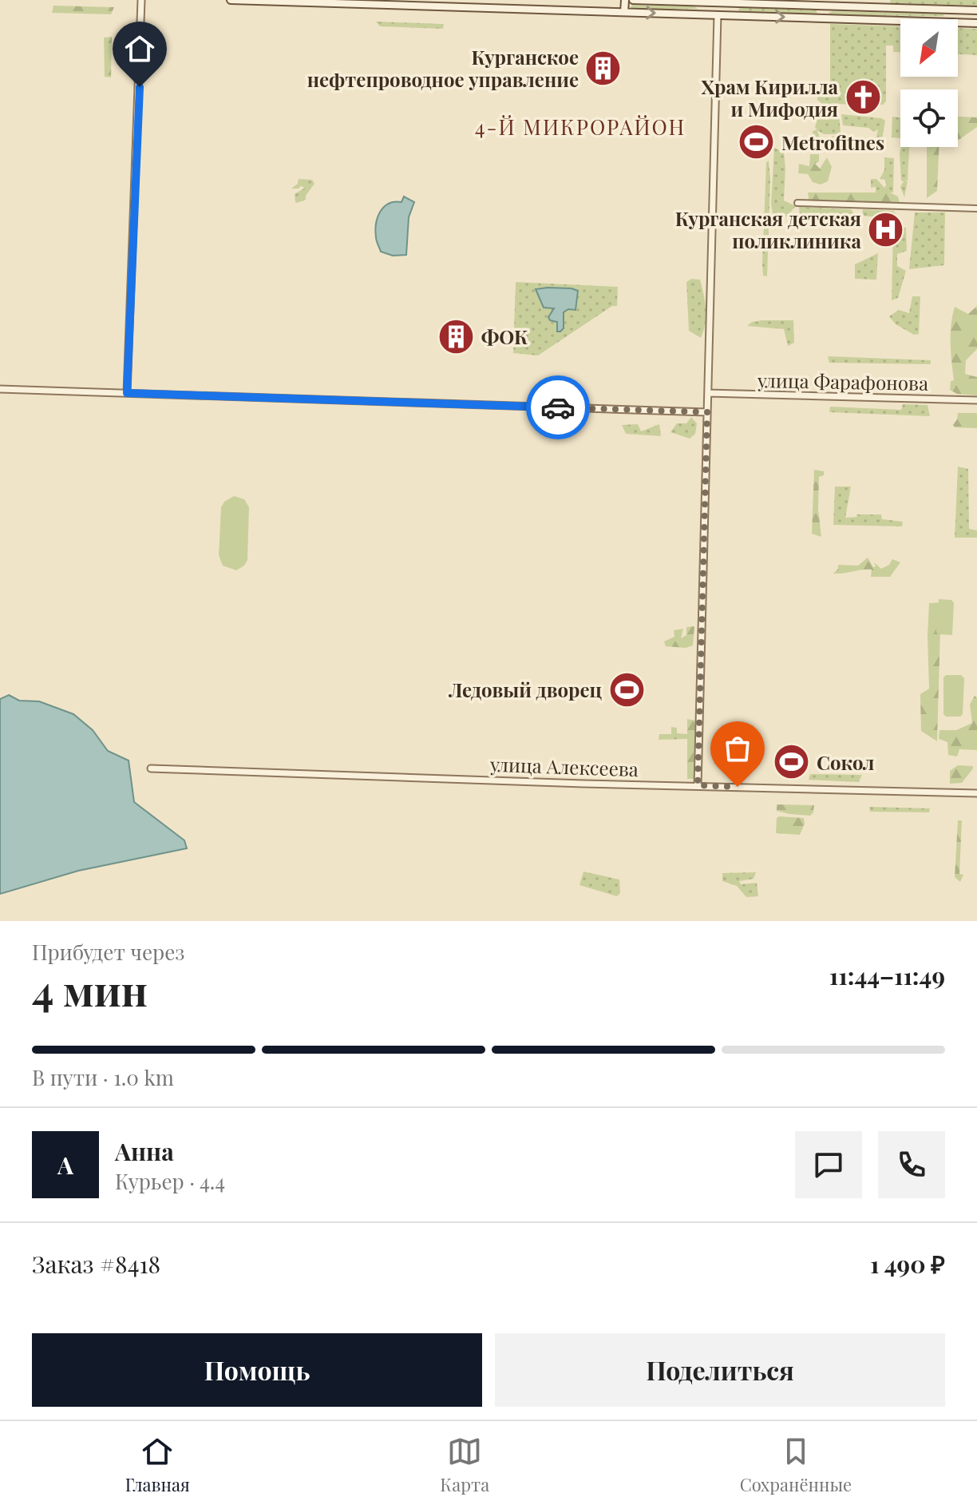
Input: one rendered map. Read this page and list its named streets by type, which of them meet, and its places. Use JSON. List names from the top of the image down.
{
  "streets": {
    "street": ["улица Фарафонова", "улица Алексеева"]
  },
  "districts": ["4-Й МИКРОРАЙОН"],
  "places": {
    "building": ["Курганское нефтепроводное управление", "ФОК"],
    "church": ["Храм Кирилла и Мифодия"],
    "sports": ["Metrofitnes", "Ледовый дворец", "Сокол"],
    "hospital": ["Курганская детская поликлиника"]
  },
  "north": "bottom left",
  "page": {
    "heading": ["4 мин", "Прибудет через", "11:44–11:49"],
    "panel": [
      "Анна",
      "Курьер · 4.4",
      "Заказ #8418",
      "1 490 ₽"
    ],
    "bar": "В пути · 1.0 km",
    "round": "А",
    "buttons": ["Помощь", "Поделиться"],
    "tabs": ["Главная", "Карта", "Сохранённые"]
  }
}
